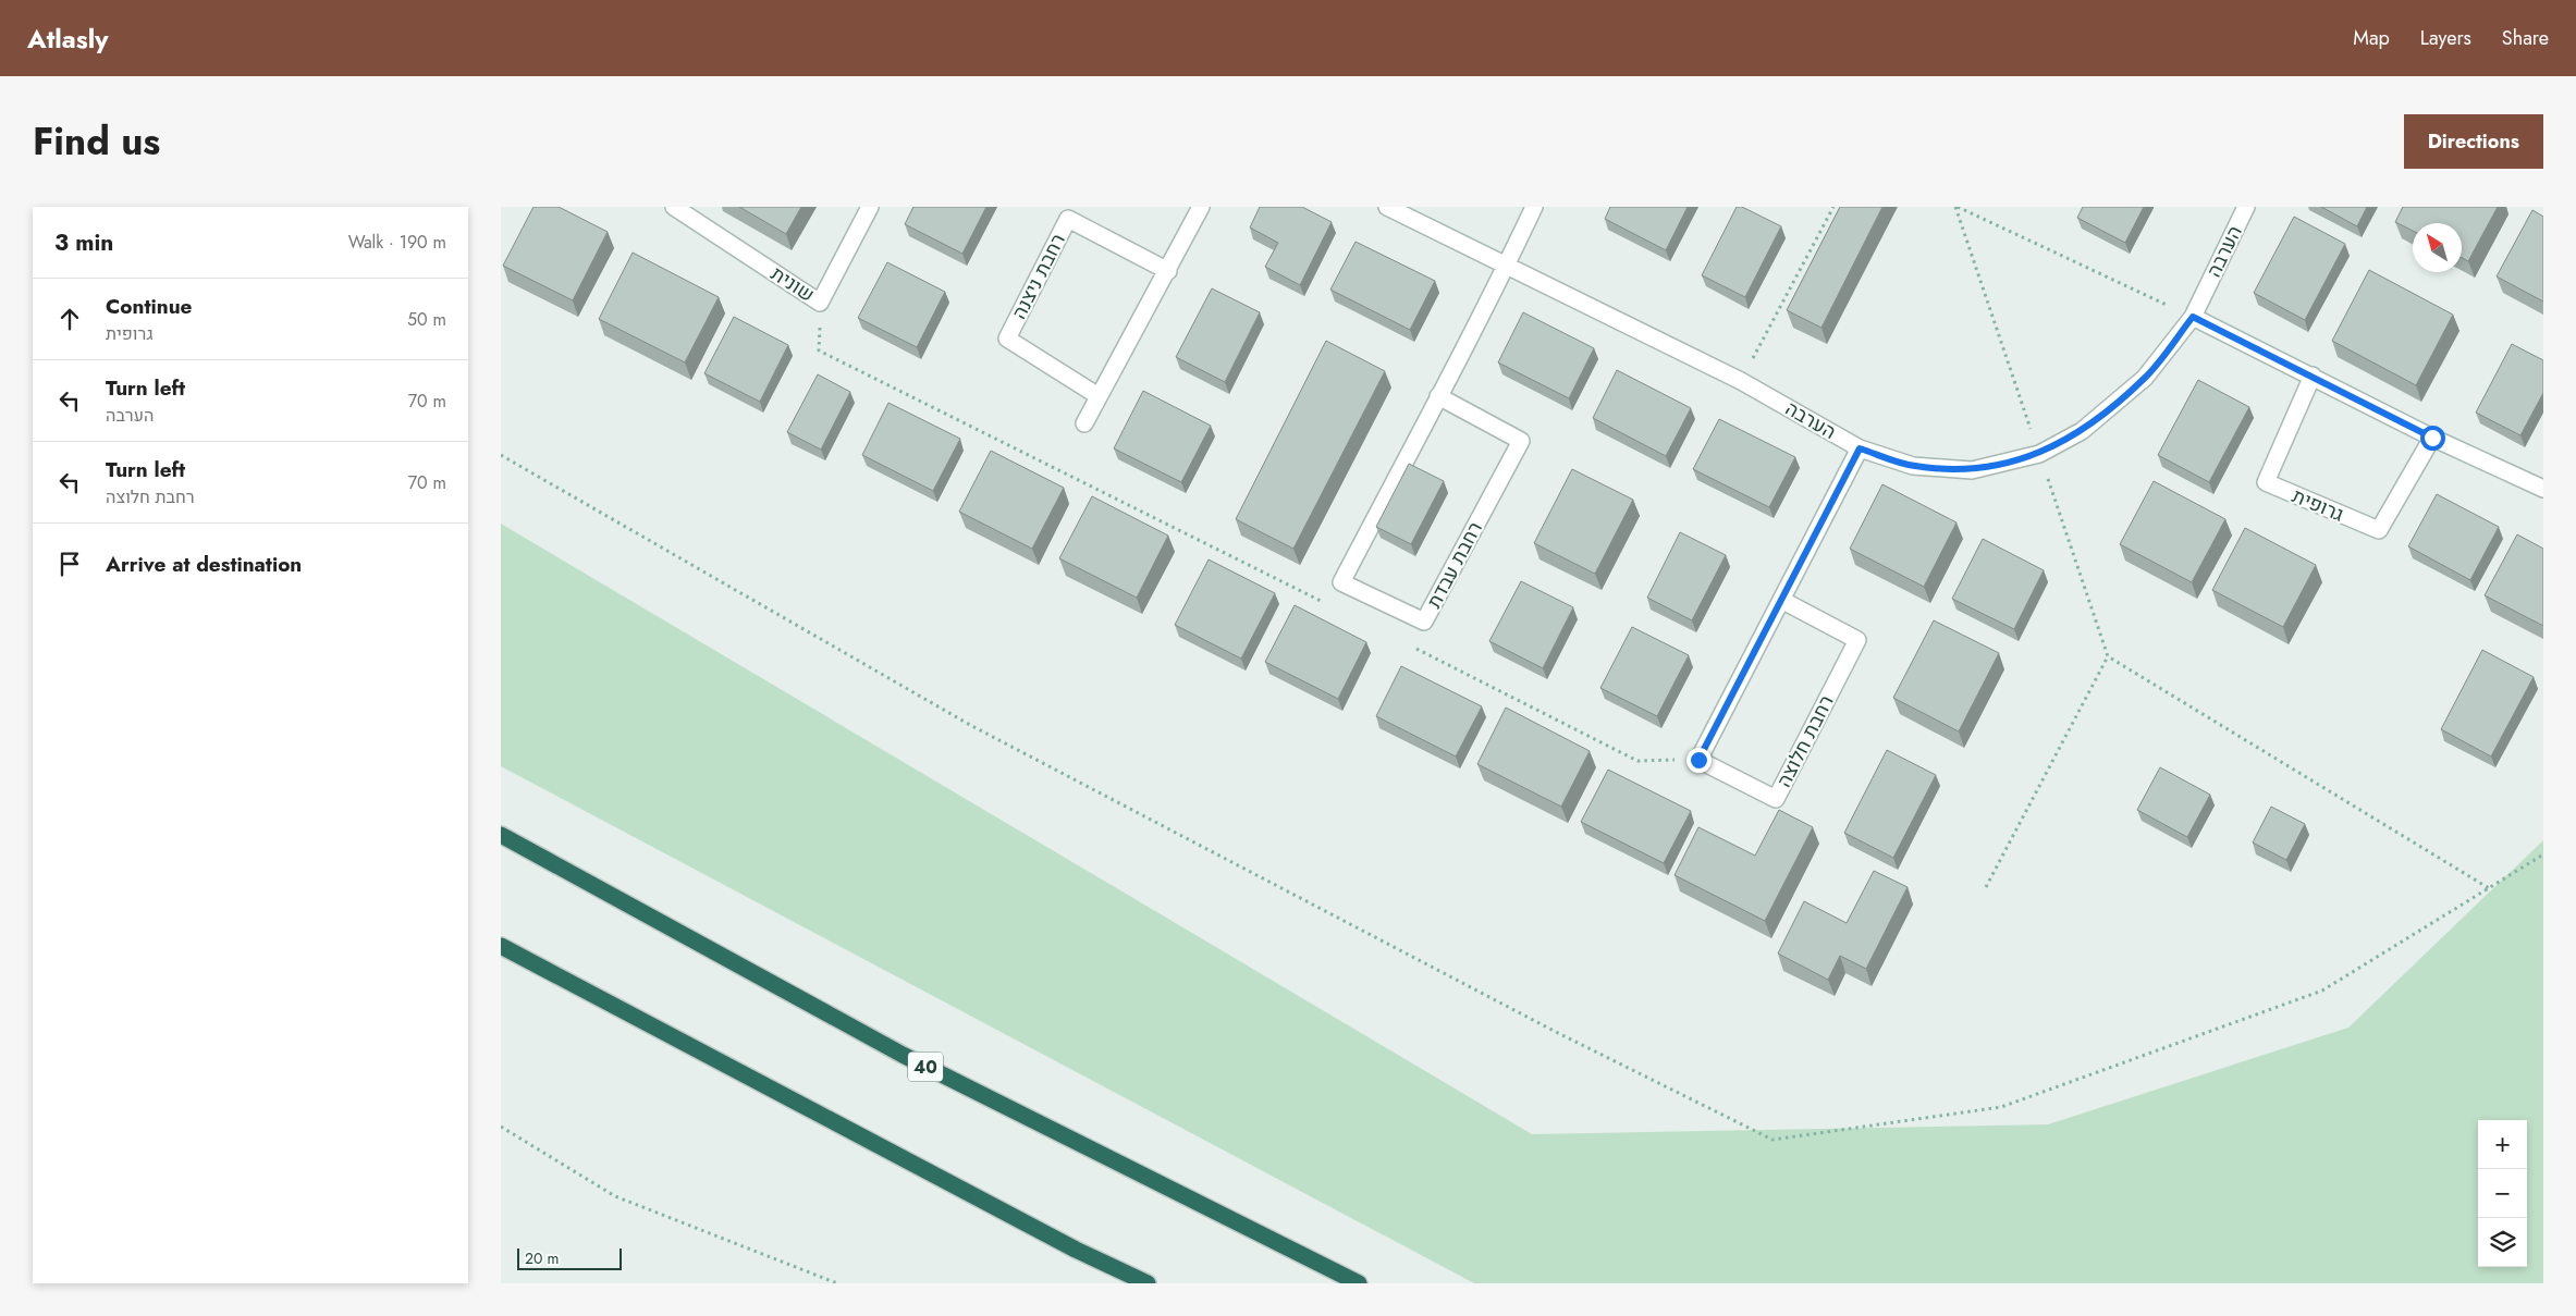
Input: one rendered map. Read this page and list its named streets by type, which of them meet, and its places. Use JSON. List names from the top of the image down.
{
  "streets": {
    "highway": ["40"],
    "street": [
      "הערבה",
      "רחבת ניצנה",
      "שונית",
      "גרופית",
      "רחבת עבדת",
      "רחבת חלוצה"
    ]
  },
  "crossings": [
    ["הערבה", "רחבת עבדת"]
  ],
  "scale_bar": "20 m",
  "north": "top left",
  "page": {
    "header": "Atlasly",
    "nav": ["Map", "Layers", "Share"],
    "title": "Find us",
    "buttons": "Directions",
    "heading": ["3 min", "Walk · 190 m"],
    "list": [
      ["Continue", "גרופית", "50 m"],
      ["Turn left", "הערבה", "70 m"],
      ["Turn left", "רחבת חלוצה", "70 m"],
      "Arrive at destination"
    ],
    "map_buttons": ["+", "−"],
    "scale": "20 m"
  }
}
